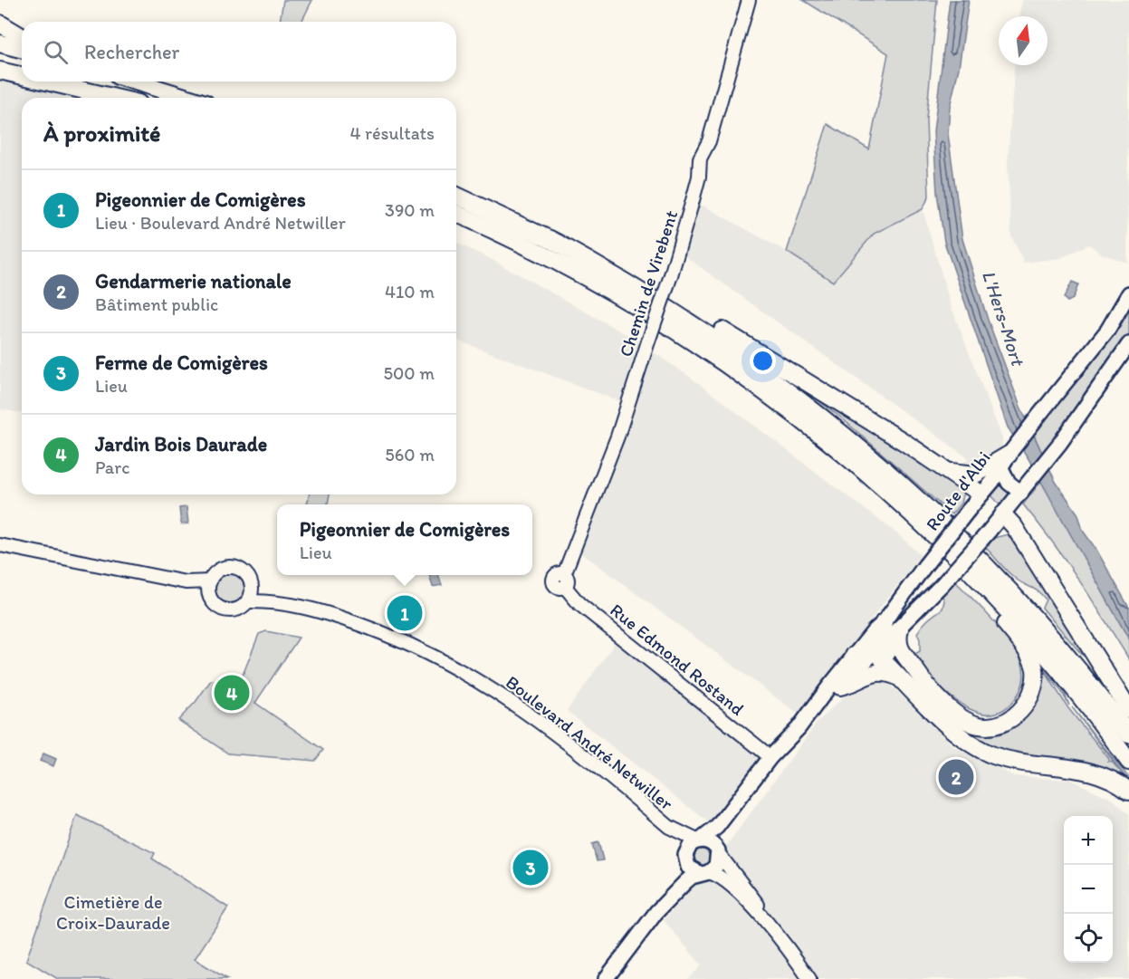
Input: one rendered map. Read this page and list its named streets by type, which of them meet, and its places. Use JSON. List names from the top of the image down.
{
  "streets": {
    "main road": [
      "Chemin de Virebent",
      "Route d'Albi",
      "Rue Edmond Rostand",
      "Boulevard André Netwiller"
    ]
  },
  "crossings": [
    ["Chemin de Virebent", "Rue Edmond Rostand"],
    ["Route d'Albi", "Rue Edmond Rostand"],
    ["Route d'Albi", "Boulevard André Netwiller"]
  ],
  "water": ["L'Hers-Mort"],
  "parks": ["Cimetière de Croix-Daurade"],
  "north": "top",
  "page": {
    "search": "Rechercher",
    "heading": ["À proximité", "4 résultats"],
    "list": [
      {
        "mark": "1",
        "name": "Pigeonnier de Comigères",
        "note": "Lieu · Boulevard André Netwiller",
        "value": "390 m"
      },
      {
        "mark": "2",
        "name": "Gendarmerie nationale",
        "note": "Bâtiment public",
        "value": "410 m"
      },
      {
        "mark": "3",
        "name": "Ferme de Comigères",
        "note": "Lieu",
        "value": "500 m"
      },
      {
        "mark": "4",
        "name": "Jardin Bois Daurade",
        "note": "Parc",
        "value": "560 m"
      }
    ],
    "popup": ["Pigeonnier de Comigères", "Lieu"],
    "pins": [
      "1",
      "4",
      "2",
      "3"
    ],
    "map_buttons": ["+", "−"]
  }
}
